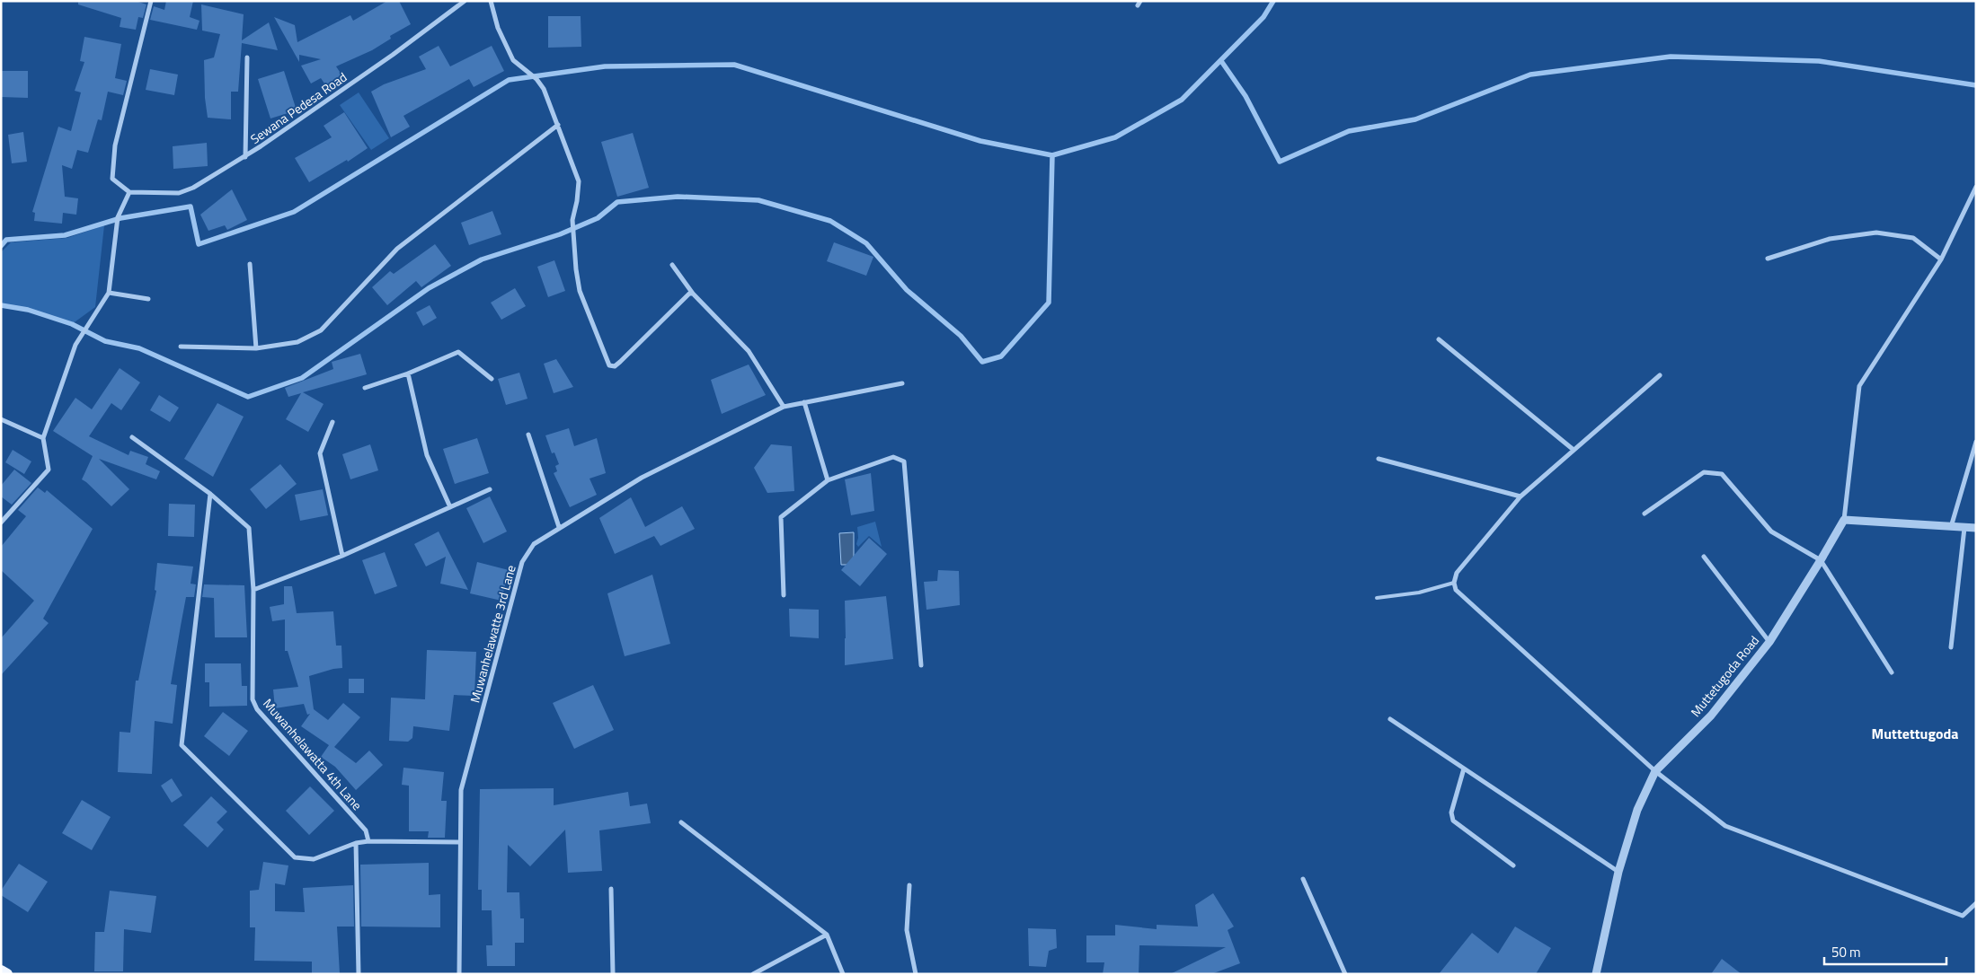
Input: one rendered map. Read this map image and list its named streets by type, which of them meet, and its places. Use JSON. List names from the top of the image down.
{
  "streets": {
    "street": [
      "Sewana Pedesa Road",
      "Muwanhelawatte 3rd Lane",
      "Muttetugoda Road",
      "Muwanhelawatta 4th Lane"
    ]
  },
  "districts": ["Muttettugoda"],
  "scale_bar": "50 m"
}
